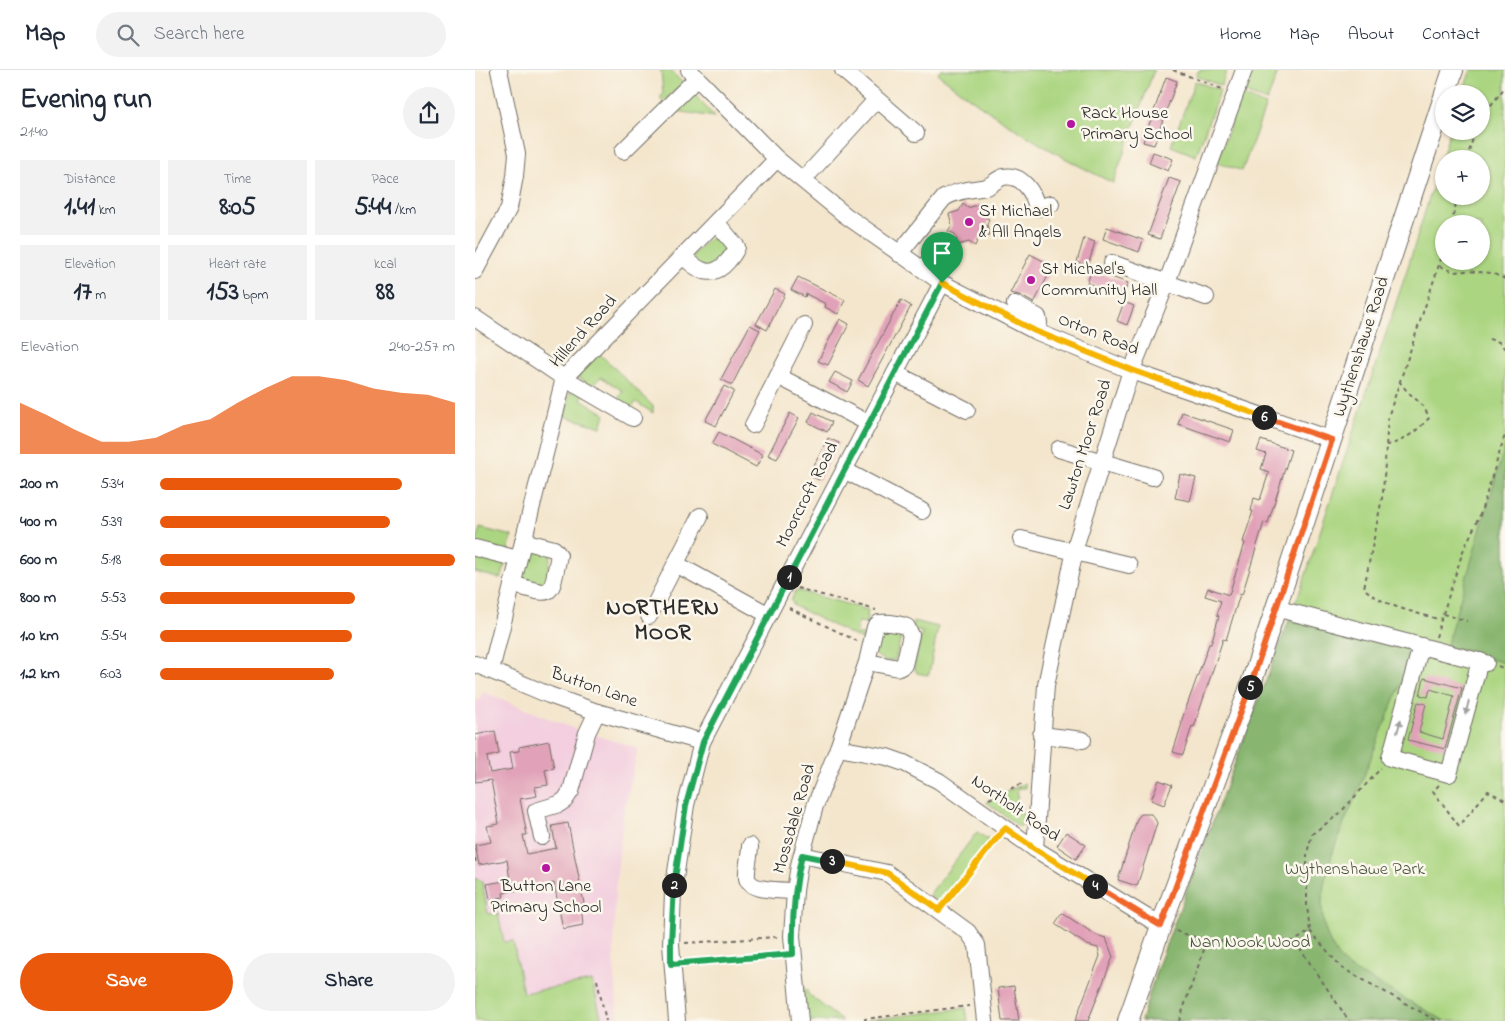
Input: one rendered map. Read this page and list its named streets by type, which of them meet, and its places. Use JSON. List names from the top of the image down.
{
  "streets": {
    "main road": ["Wythenshawe Road"],
    "street": [
      "Hillend Road",
      "Orton Road",
      "Lawton Moor Road",
      "Moorcroft Road",
      "Button Lane",
      "Northolt Road",
      "Mossdale Road"
    ]
  },
  "crossings": [
    ["Hillend Road", "Orton Road"],
    ["Hillend Road", "Button Lane"],
    ["Orton Road", "Wythenshawe Road"],
    ["Orton Road", "Lawton Moor Road"],
    ["Orton Road", "Moorcroft Road"],
    ["Wythenshawe Road", "Northolt Road"],
    ["Lawton Moor Road", "Northolt Road"],
    ["Moorcroft Road", "Button Lane"],
    ["Northolt Road", "Mossdale Road"]
  ],
  "districts": ["NORTHERN MOOR"],
  "parks": ["Wythenshawe Park", "Nan Nook Wood"],
  "places": [
    "Rack House Primary School",
    "St Michael & All Angels",
    "St Michael's Community Hall",
    "Button Lane Primary School"
  ],
  "page": {
    "header": "Map",
    "search": "Search here",
    "nav": [
      "Home",
      "Map",
      "About",
      "Contact"
    ],
    "heading": ["Evening run", "21:40"],
    "map_buttons": ["+", "−"],
    "stats": [
      ["Distance", "1.41 km"],
      ["Time", "8:05"],
      ["Pace", "5:44 /km"],
      ["Elevation", "17 m"],
      ["Heart rate", "153 bpm"],
      ["kcal", "88"]
    ],
    "chart": ["Elevation", "240–257 m"],
    "pins": [
      "6",
      "1",
      "5",
      "3",
      "2",
      "4"
    ],
    "list": [
      {
        "name": "200 m",
        "note": "5:34"
      },
      {
        "name": "400 m",
        "note": "5:39"
      },
      {
        "name": "600 m",
        "note": "5:18"
      },
      {
        "name": "800 m",
        "note": "5:53"
      },
      {
        "name": "1.0 km",
        "note": "5:54"
      },
      {
        "name": "1.2 km",
        "note": "6:03"
      }
    ],
    "buttons": ["Save", "Share"]
  }
}
